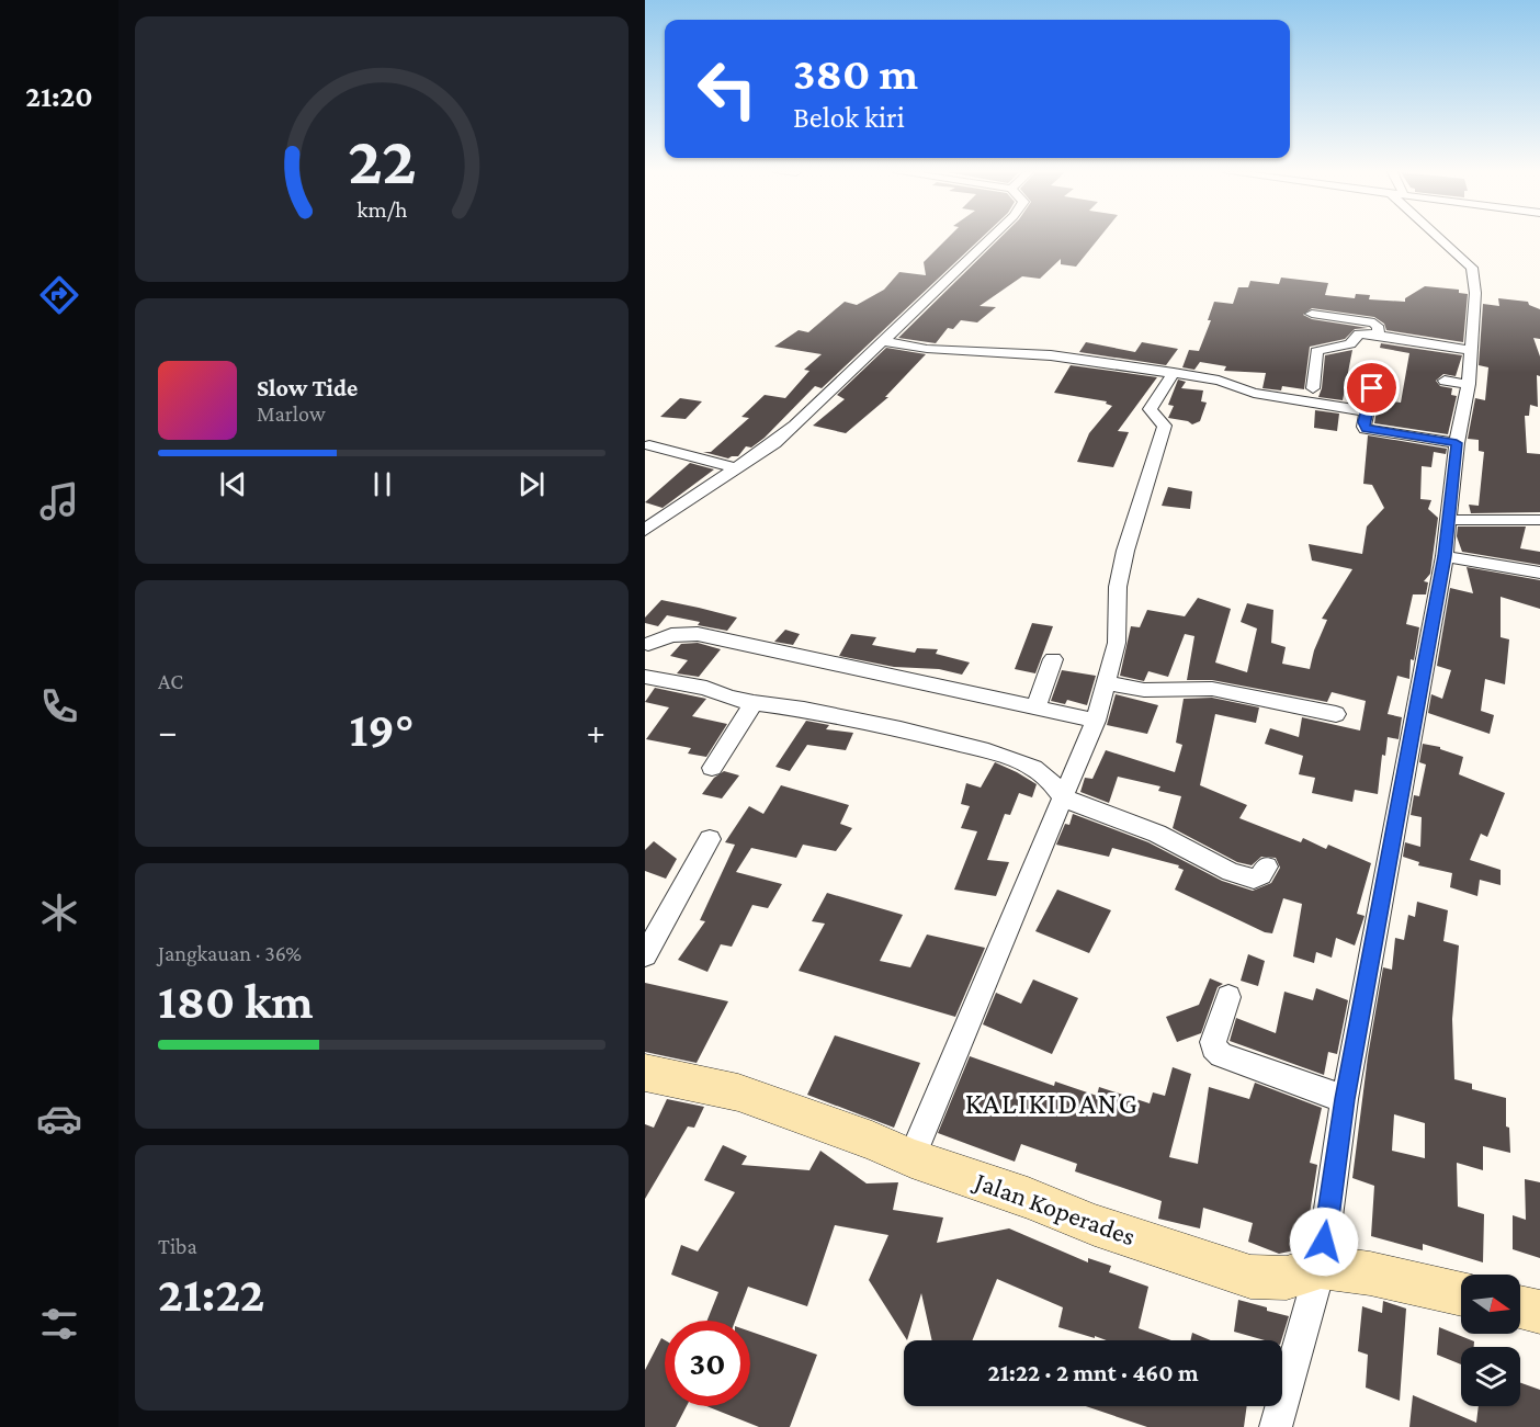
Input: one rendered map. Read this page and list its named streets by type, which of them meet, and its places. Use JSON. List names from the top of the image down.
{
  "streets": {
    "street": ["Jalan Koperades"]
  },
  "districts": ["KALIKIDANG"],
  "north": "right",
  "page": {
    "tabs": "21:20",
    "turn": ["380 m", "Belok kiri"],
    "song": ["Slow Tide", "Marlow"],
    "tile": [
      "AC",
      ["Jangkauan · 36%", "180 km"],
      ["Tiba", "21:22"]
    ],
    "heat": ["−", "19°", "+"],
    "limit": "30",
    "trip": "21:22 · 2 mnt · 460 m",
    "gauge": ["22", "km/h"]
  }
}
